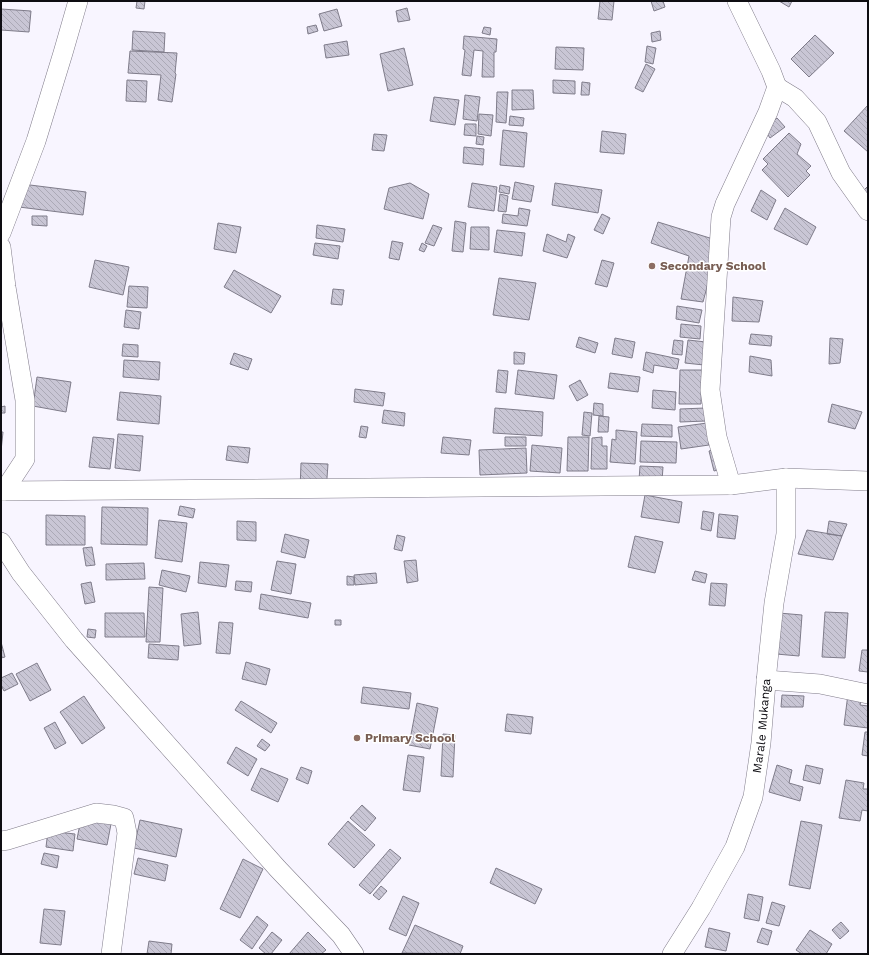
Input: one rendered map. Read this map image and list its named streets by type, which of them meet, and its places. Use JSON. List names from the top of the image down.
{
  "streets": {
    "street": ["Marale Mukanga"]
  },
  "places": ["Secondary School", "Primary School"]
}
